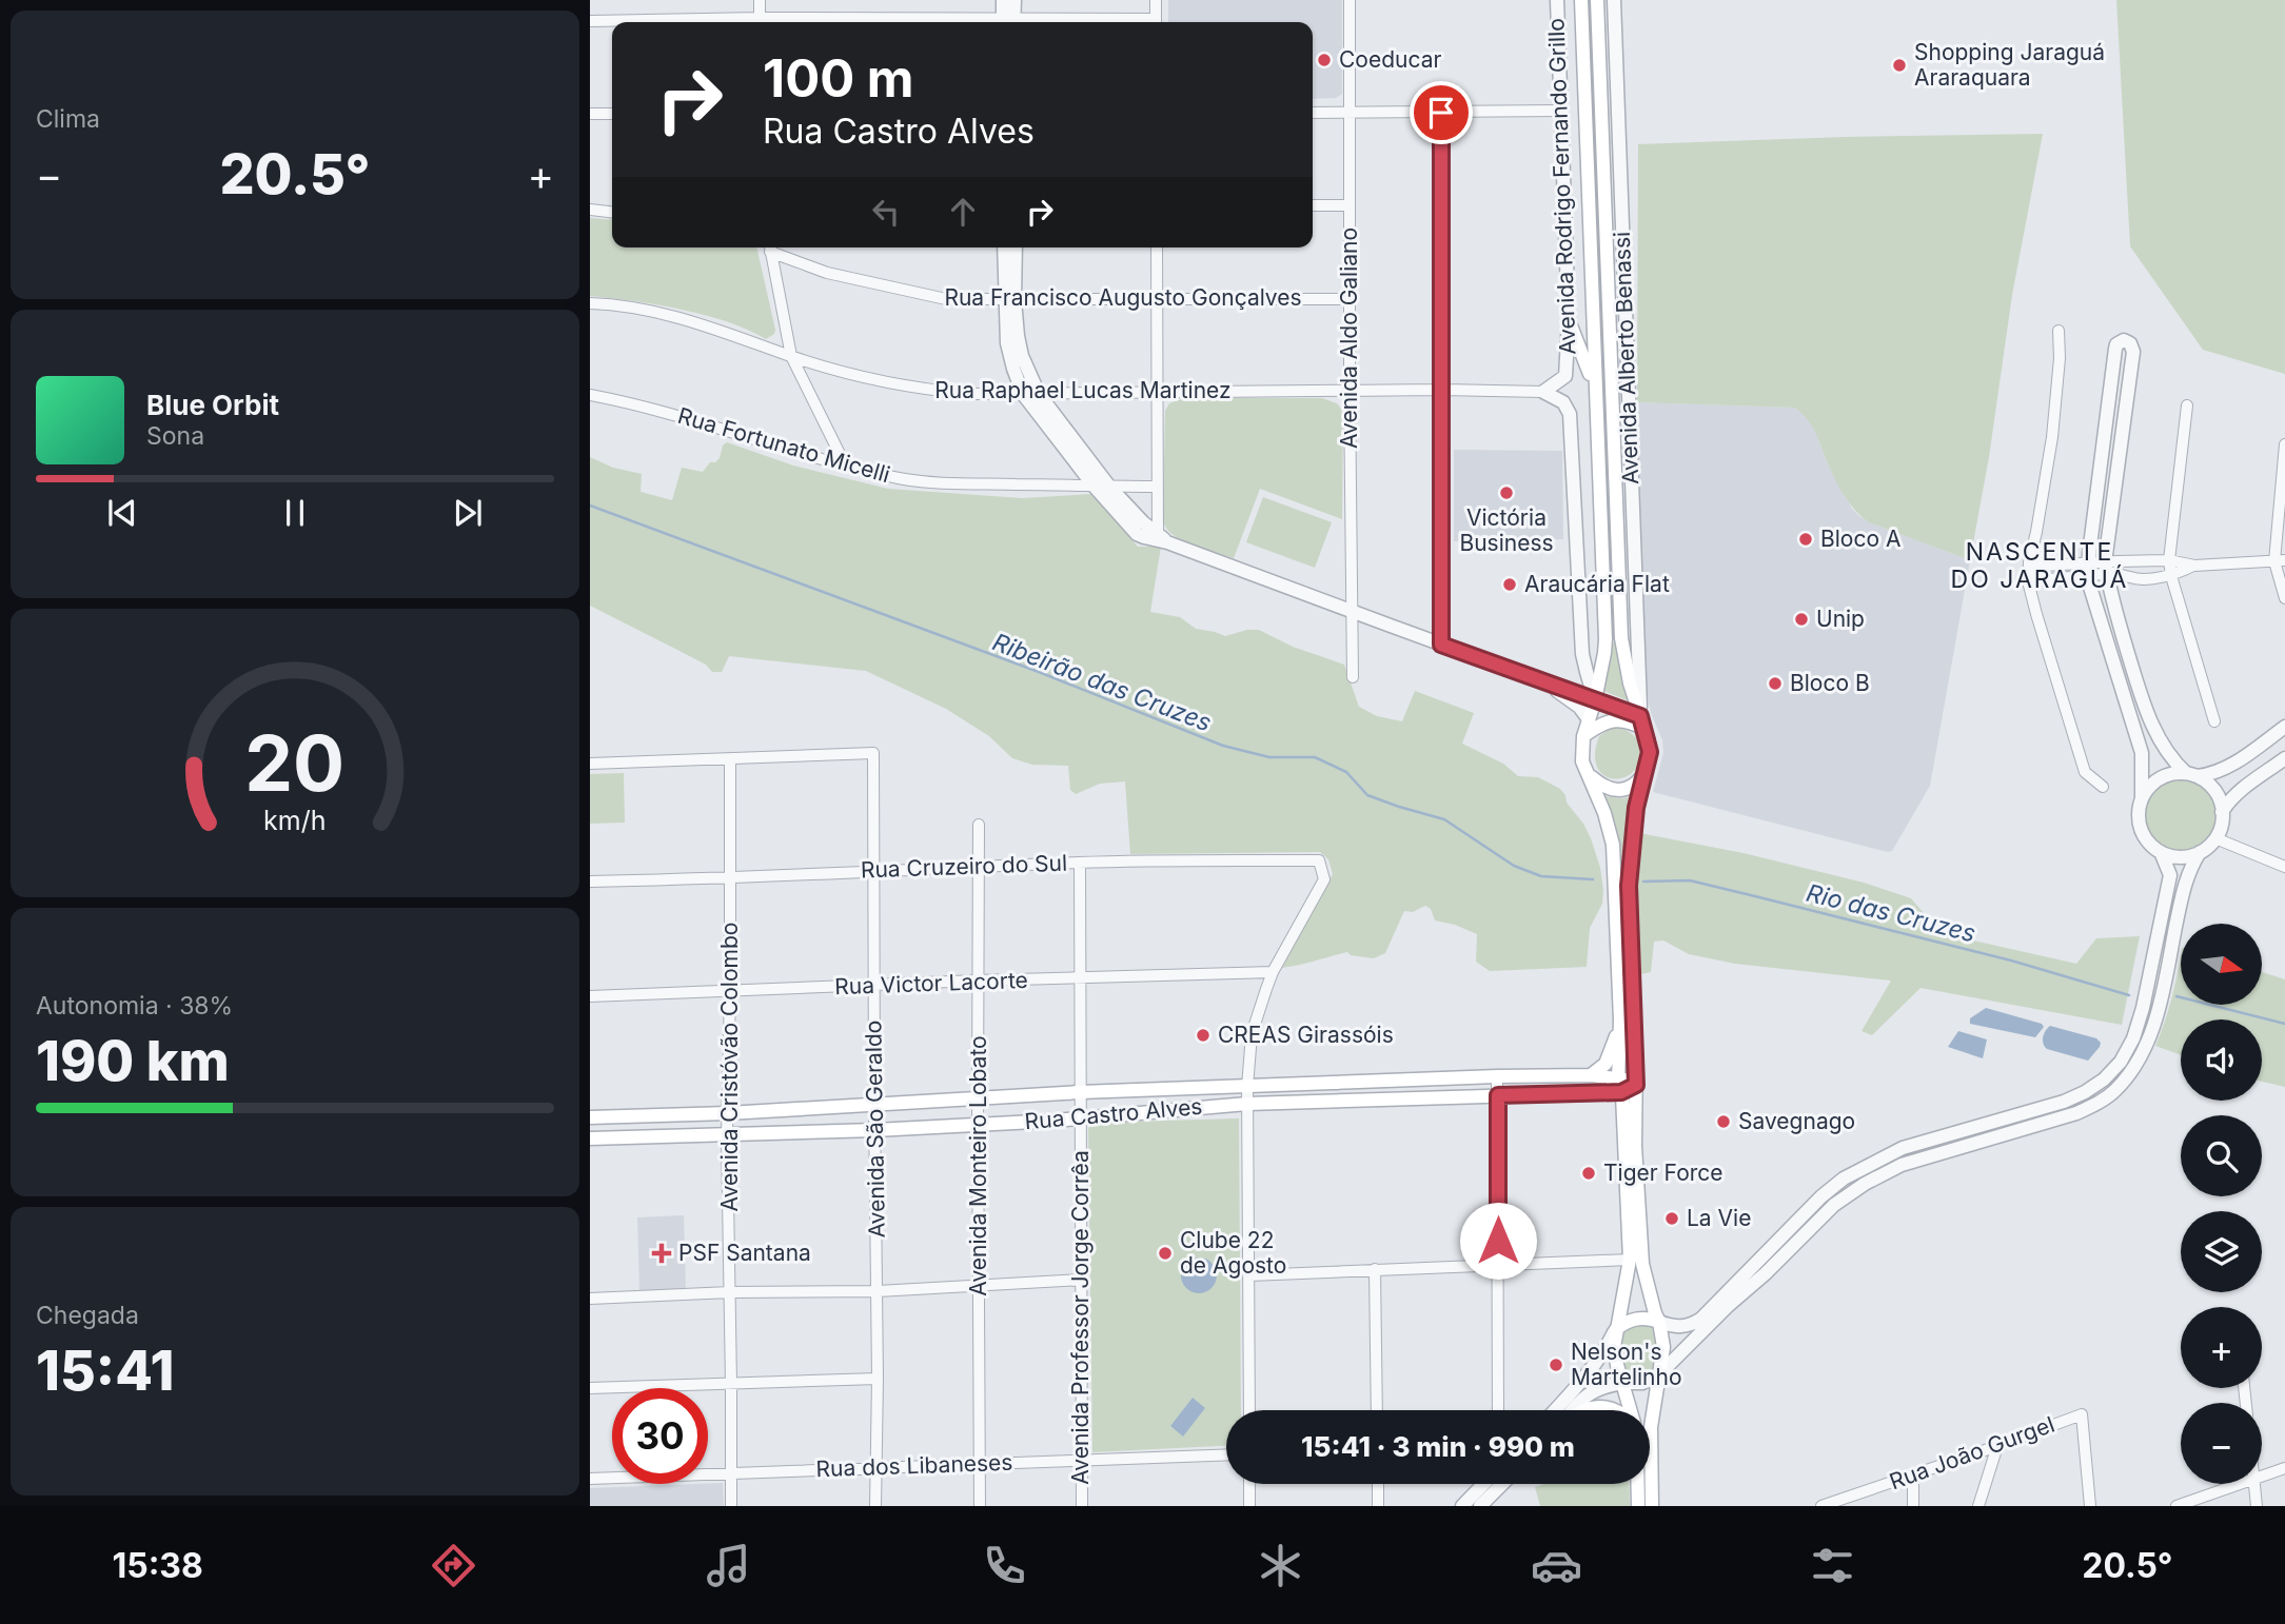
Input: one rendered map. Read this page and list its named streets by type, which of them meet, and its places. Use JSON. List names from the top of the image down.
{
  "streets": {
    "main road": ["Rua Castro Alves"],
    "street": [
      "Avenida Rodrigo Fernando Grillo",
      "Rua Francisco Augusto Gonçalves",
      "Avenida Aldo Galiano",
      "Avenida Alberto Benassi",
      "Rua Raphael Lucas Martinez",
      "Rua Fortunato Micelli",
      "Rua Cruzeiro do Sul",
      "Rua Victor Lacorte",
      "Avenida Cristóvão Colombo",
      "Avenida São Geraldo",
      "Avenida Monteiro Lobato",
      "Avenida Professor Jorge Corrêa",
      "Rua João Gurgel",
      "Rua dos Libaneses"
    ]
  },
  "crossings": [
    ["Avenida Rodrigo Fernando Grillo", "Rua Raphael Lucas Martinez"],
    ["Rua Francisco Augusto Gonçalves", "Avenida Aldo Galiano"],
    ["Avenida Aldo Galiano", "Rua Raphael Lucas Martinez"],
    ["Rua Cruzeiro do Sul", "Rua Victor Lacorte"],
    ["Rua Cruzeiro do Sul", "Avenida Cristóvão Colombo"],
    ["Rua Cruzeiro do Sul", "Avenida São Geraldo"],
    ["Rua Cruzeiro do Sul", "Avenida Monteiro Lobato"],
    ["Rua Cruzeiro do Sul", "Avenida Professor Jorge Corrêa"],
    ["Rua Victor Lacorte", "Avenida Cristóvão Colombo"],
    ["Rua Victor Lacorte", "Avenida São Geraldo"],
    ["Rua Victor Lacorte", "Avenida Monteiro Lobato"],
    ["Rua Victor Lacorte", "Avenida Professor Jorge Corrêa"],
    ["Avenida Cristóvão Colombo", "Rua Castro Alves"],
    ["Avenida Cristóvão Colombo", "Avenida São Geraldo"],
    ["Avenida Cristóvão Colombo", "Rua dos Libaneses"],
    ["Rua Castro Alves", "Avenida São Geraldo"],
    ["Rua Castro Alves", "Avenida Monteiro Lobato"],
    ["Rua Castro Alves", "Avenida Professor Jorge Corrêa"],
    ["Avenida São Geraldo", "Rua dos Libaneses"],
    ["Avenida Monteiro Lobato", "Rua dos Libaneses"],
    ["Avenida Professor Jorge Corrêa", "Rua dos Libaneses"]
  ],
  "districts": ["NASCENTE DO JARAGUÁ"],
  "water": ["Ribeirão das Cruzes", "Rio das Cruzes"],
  "places": {
    "other": [
      "Coeducar",
      "Shopping Jaraguá Araraquara",
      "Victória Business",
      "Bloco A",
      "Araucária Flat",
      "Unip",
      "Bloco B",
      "CREAS Girassóis",
      "Savegnago",
      "Tiger Force",
      "La Vie",
      "Clube 22 de Agosto",
      "Nelson's Martelinho"
    ],
    "health": ["PSF Santana"]
  },
  "north": "right",
  "page": {
    "tile": [
      "Clima",
      ["Autonomia · 38%", "190 km"],
      ["Chegada", "15:41"]
    ],
    "turn": ["100 m", "Rua Castro Alves"],
    "heat": ["−", "20.5°", "+"],
    "song": ["Blue Orbit", "Sona"],
    "map_buttons": ["+", "−"],
    "limit": "30",
    "trip": "15:41 · 3 min · 990 m",
    "tabs": ["15:38", "20.5°"],
    "gauge": ["20", "km/h"]
  }
}
